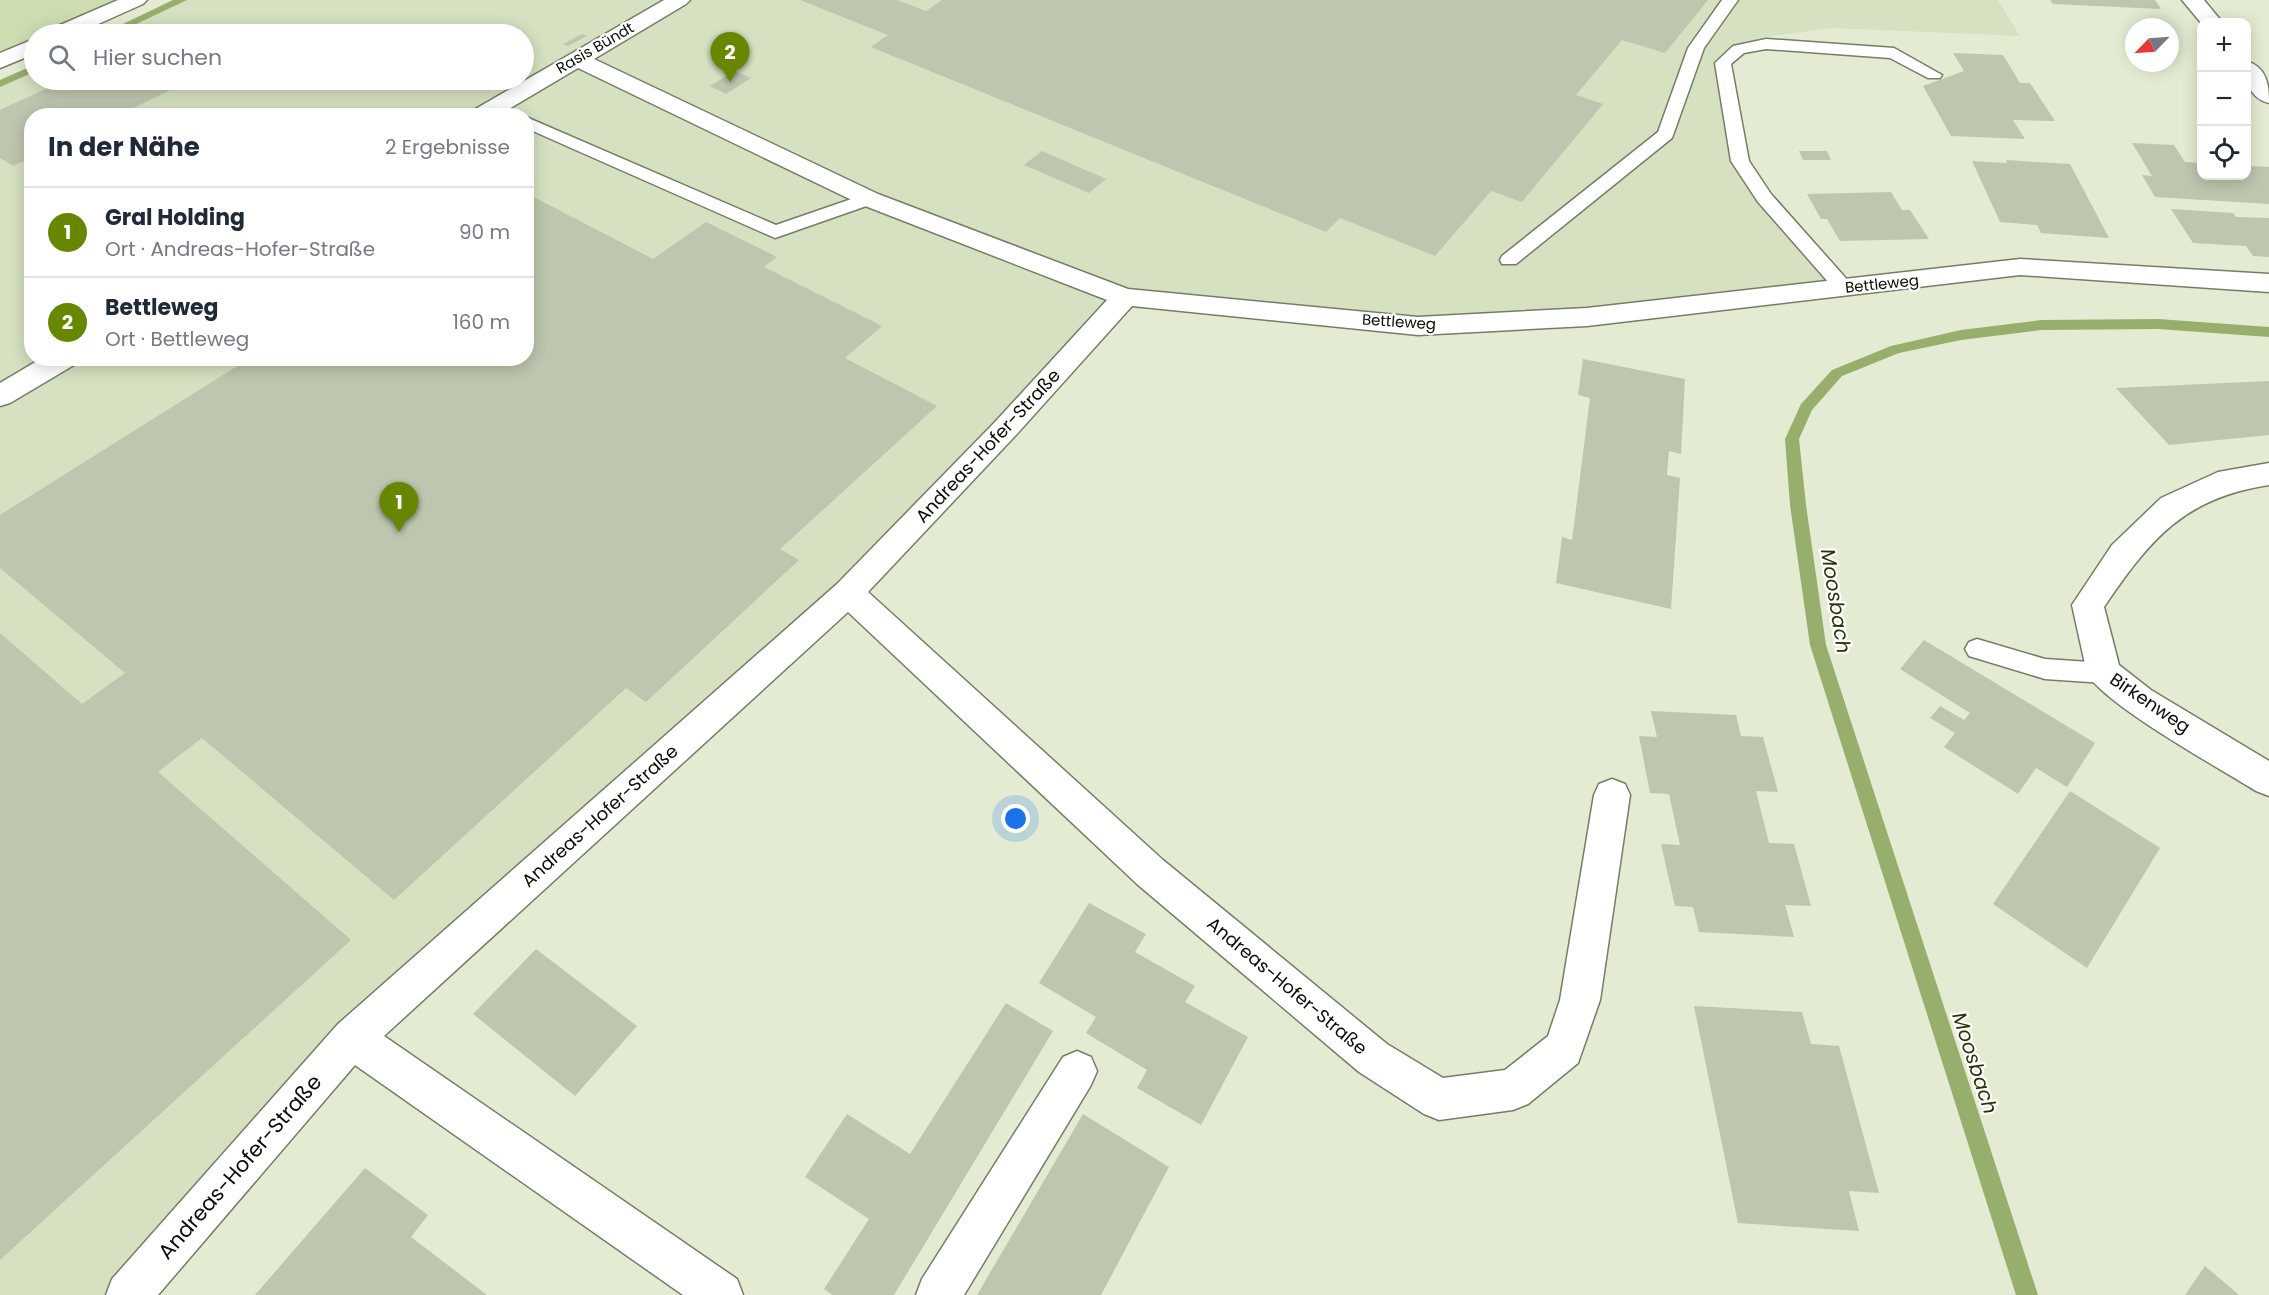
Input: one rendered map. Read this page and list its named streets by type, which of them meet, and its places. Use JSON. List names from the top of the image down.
{
  "streets": {
    "street": [
      "Rasis Bündt",
      "Bettleweg",
      "Andreas-Hofer-Straße",
      "Birkenweg"
    ]
  },
  "crossings": [
    ["Rasis Bündt", "Bettleweg"],
    ["Bettleweg", "Andreas-Hofer-Straße"]
  ],
  "water": ["Moosbach"],
  "north": "bottom left",
  "page": {
    "map_buttons": ["+", "−"],
    "search": "Hier suchen",
    "pins": ["2", "1"],
    "heading": ["In der Nähe", "2 Ergebnisse"],
    "list": [
      {
        "mark": "1",
        "name": "Gral Holding",
        "note": "Ort · Andreas-Hofer-Straße",
        "value": "90 m"
      },
      {
        "mark": "2",
        "name": "Bettleweg",
        "note": "Ort · Bettleweg",
        "value": "160 m"
      }
    ]
  }
}
